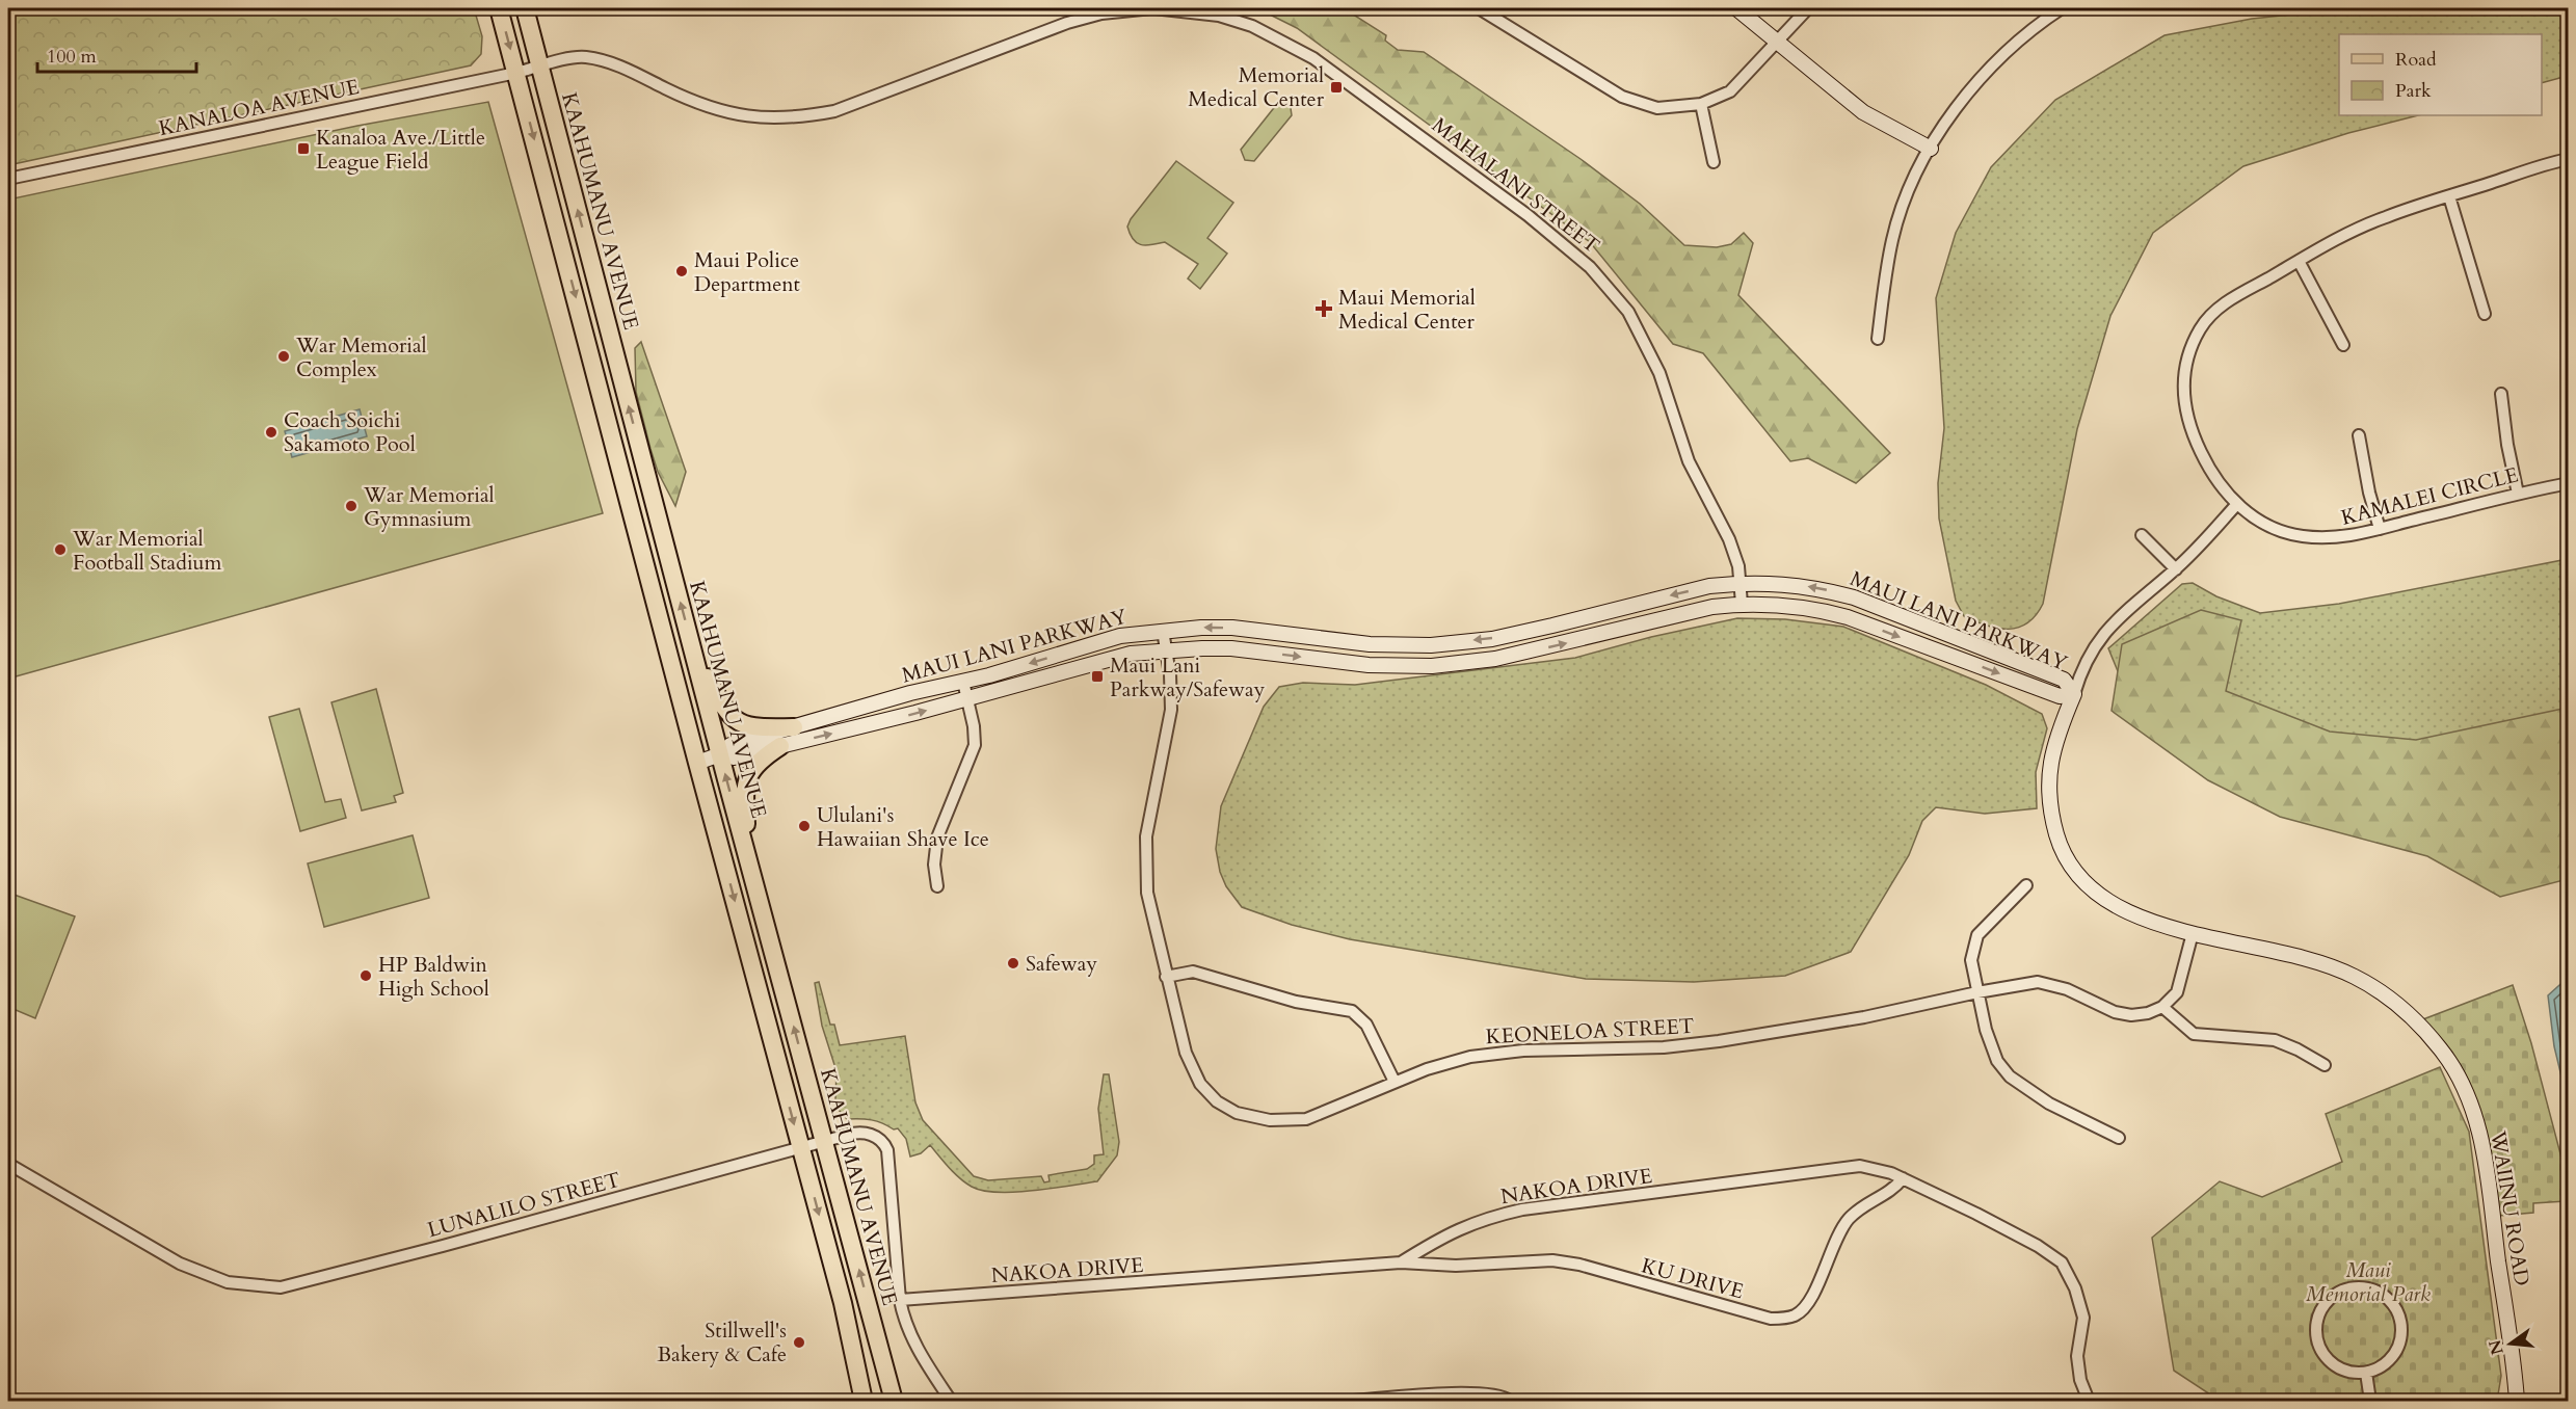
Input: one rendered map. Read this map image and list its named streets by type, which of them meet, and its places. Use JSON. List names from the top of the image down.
{
  "streets": {
    "main road": ["KAAHUMANU AVENUE", "MAUI LANI PARKWAY", "WAIINU ROAD"],
    "street": [
      "KANALOA AVENUE",
      "MAHALANI STREET",
      "KAMALEI CIRCLE",
      "KEONELOA STREET",
      "NAKOA DRIVE",
      "LUNALILO STREET",
      "KU DRIVE"
    ]
  },
  "crossings": [
    ["KANALOA AVENUE", "MAHALANI STREET"],
    ["MAHALANI STREET", "KAAHUMANU AVENUE"],
    ["MAHALANI STREET", "MAUI LANI PARKWAY"],
    ["KAAHUMANU AVENUE", "MAUI LANI PARKWAY"],
    ["KAAHUMANU AVENUE", "LUNALILO STREET"],
    ["MAUI LANI PARKWAY", "KEONELOA STREET"],
    ["NAKOA DRIVE", "LUNALILO STREET"],
    ["NAKOA DRIVE", "KU DRIVE"]
  ],
  "parks": ["Maui Memorial Park"],
  "places": {
    "transit": ["Memorial Medical Center", "Kanaloa Ave./Little League Field", "Maui Lani Parkway/Safeway"],
    "other": [
      "Maui Police Department",
      "War Memorial Complex",
      "Coach Soichi Sakamoto Pool",
      "War Memorial Gymnasium",
      "War Memorial Football Stadium",
      "Ululani's Hawaiian Shave Ice",
      "Safeway",
      "HP Baldwin High School",
      "Stillwell's Bakery & Cafe"
    ],
    "health": ["Maui Memorial Medical Center"]
  },
  "legend": ["Road", "Park"],
  "scale_bar": "100 m",
  "north": "left"
}
